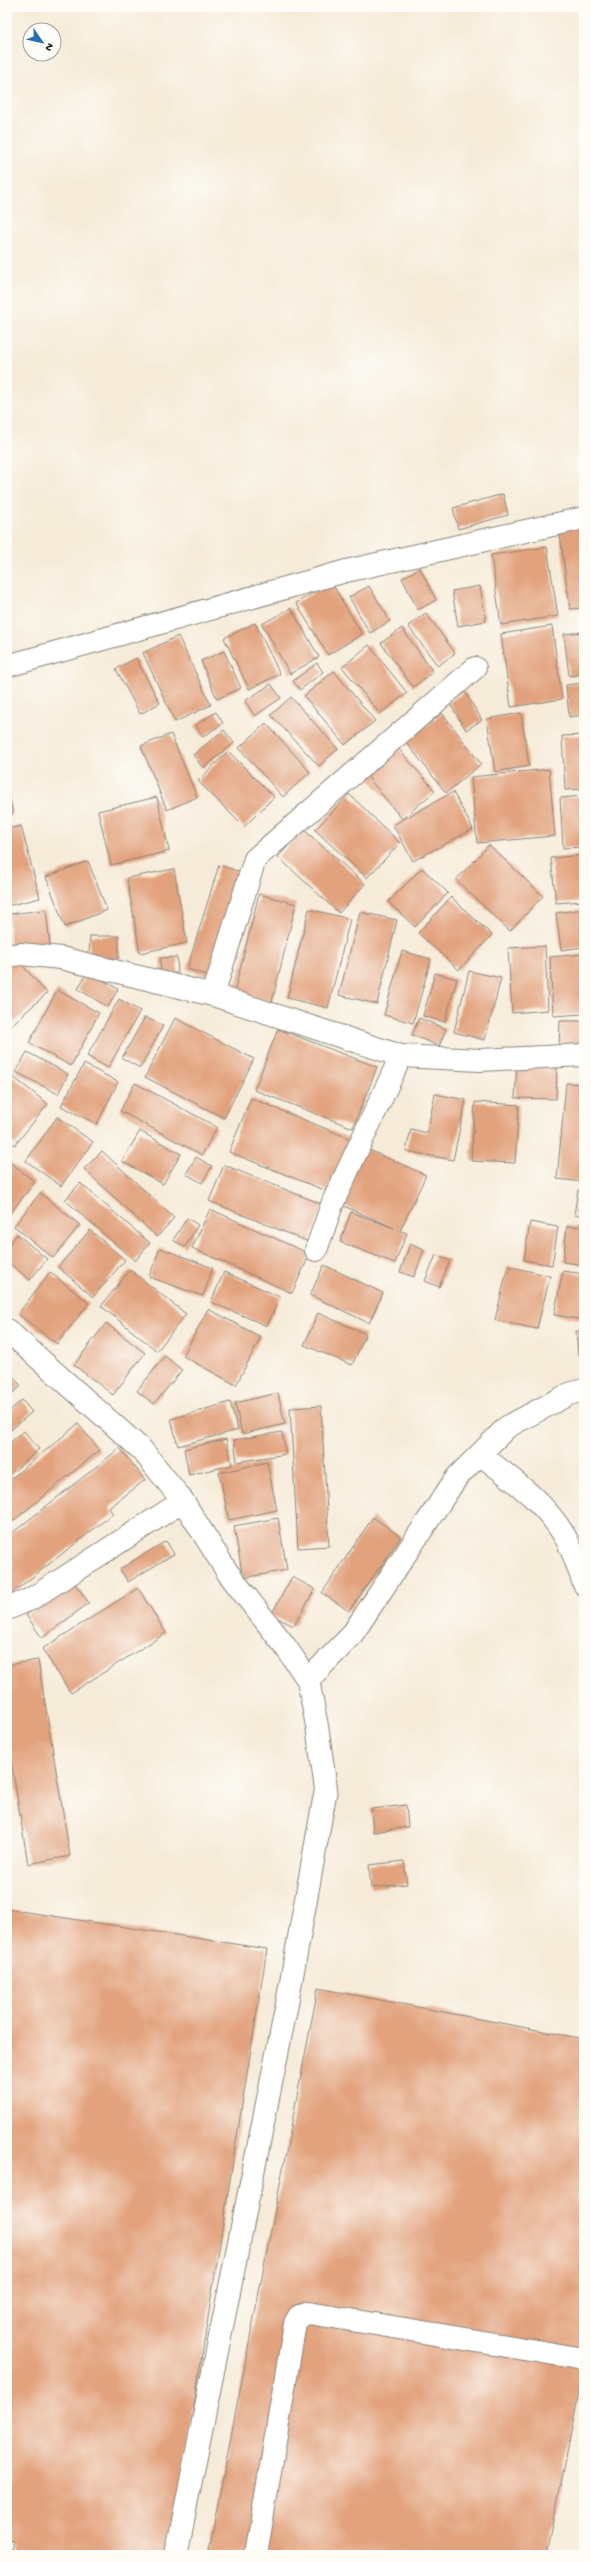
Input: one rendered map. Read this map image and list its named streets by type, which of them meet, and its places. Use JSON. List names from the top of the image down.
{
  "north": "bottom right"
}
